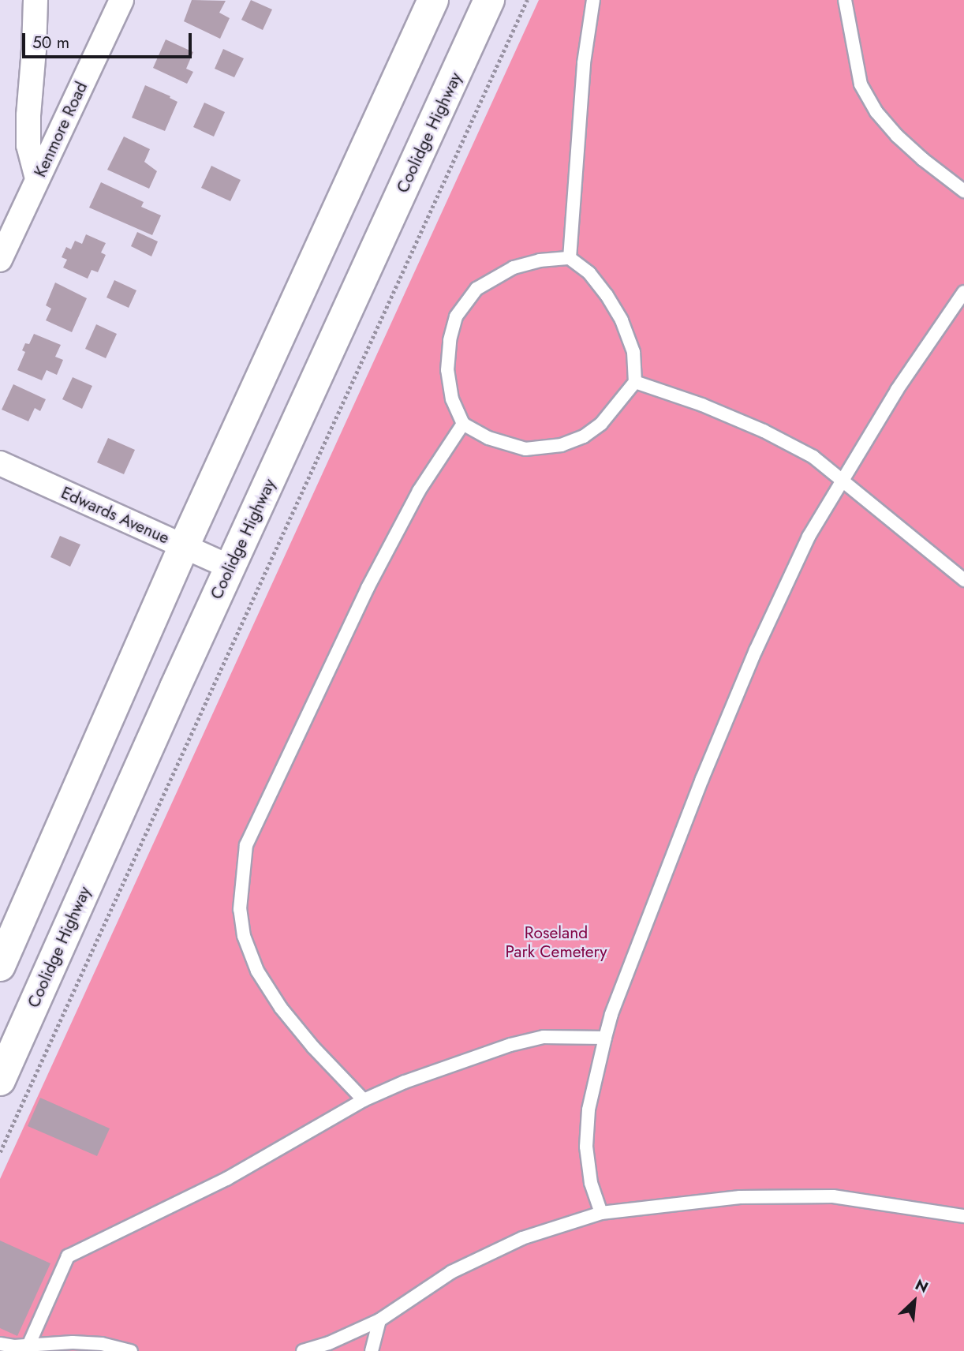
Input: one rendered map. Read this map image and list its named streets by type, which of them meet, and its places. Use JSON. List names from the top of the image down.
{
  "streets": {
    "main road": ["Coolidge Highway"],
    "street": ["Kenmore Road", "Edwards Avenue"]
  },
  "crossings": [
    ["Coolidge Highway", "Edwards Avenue"]
  ],
  "parks": ["Roseland Park Cemetery"],
  "scale_bar": "50 m",
  "north": "top right"
}
